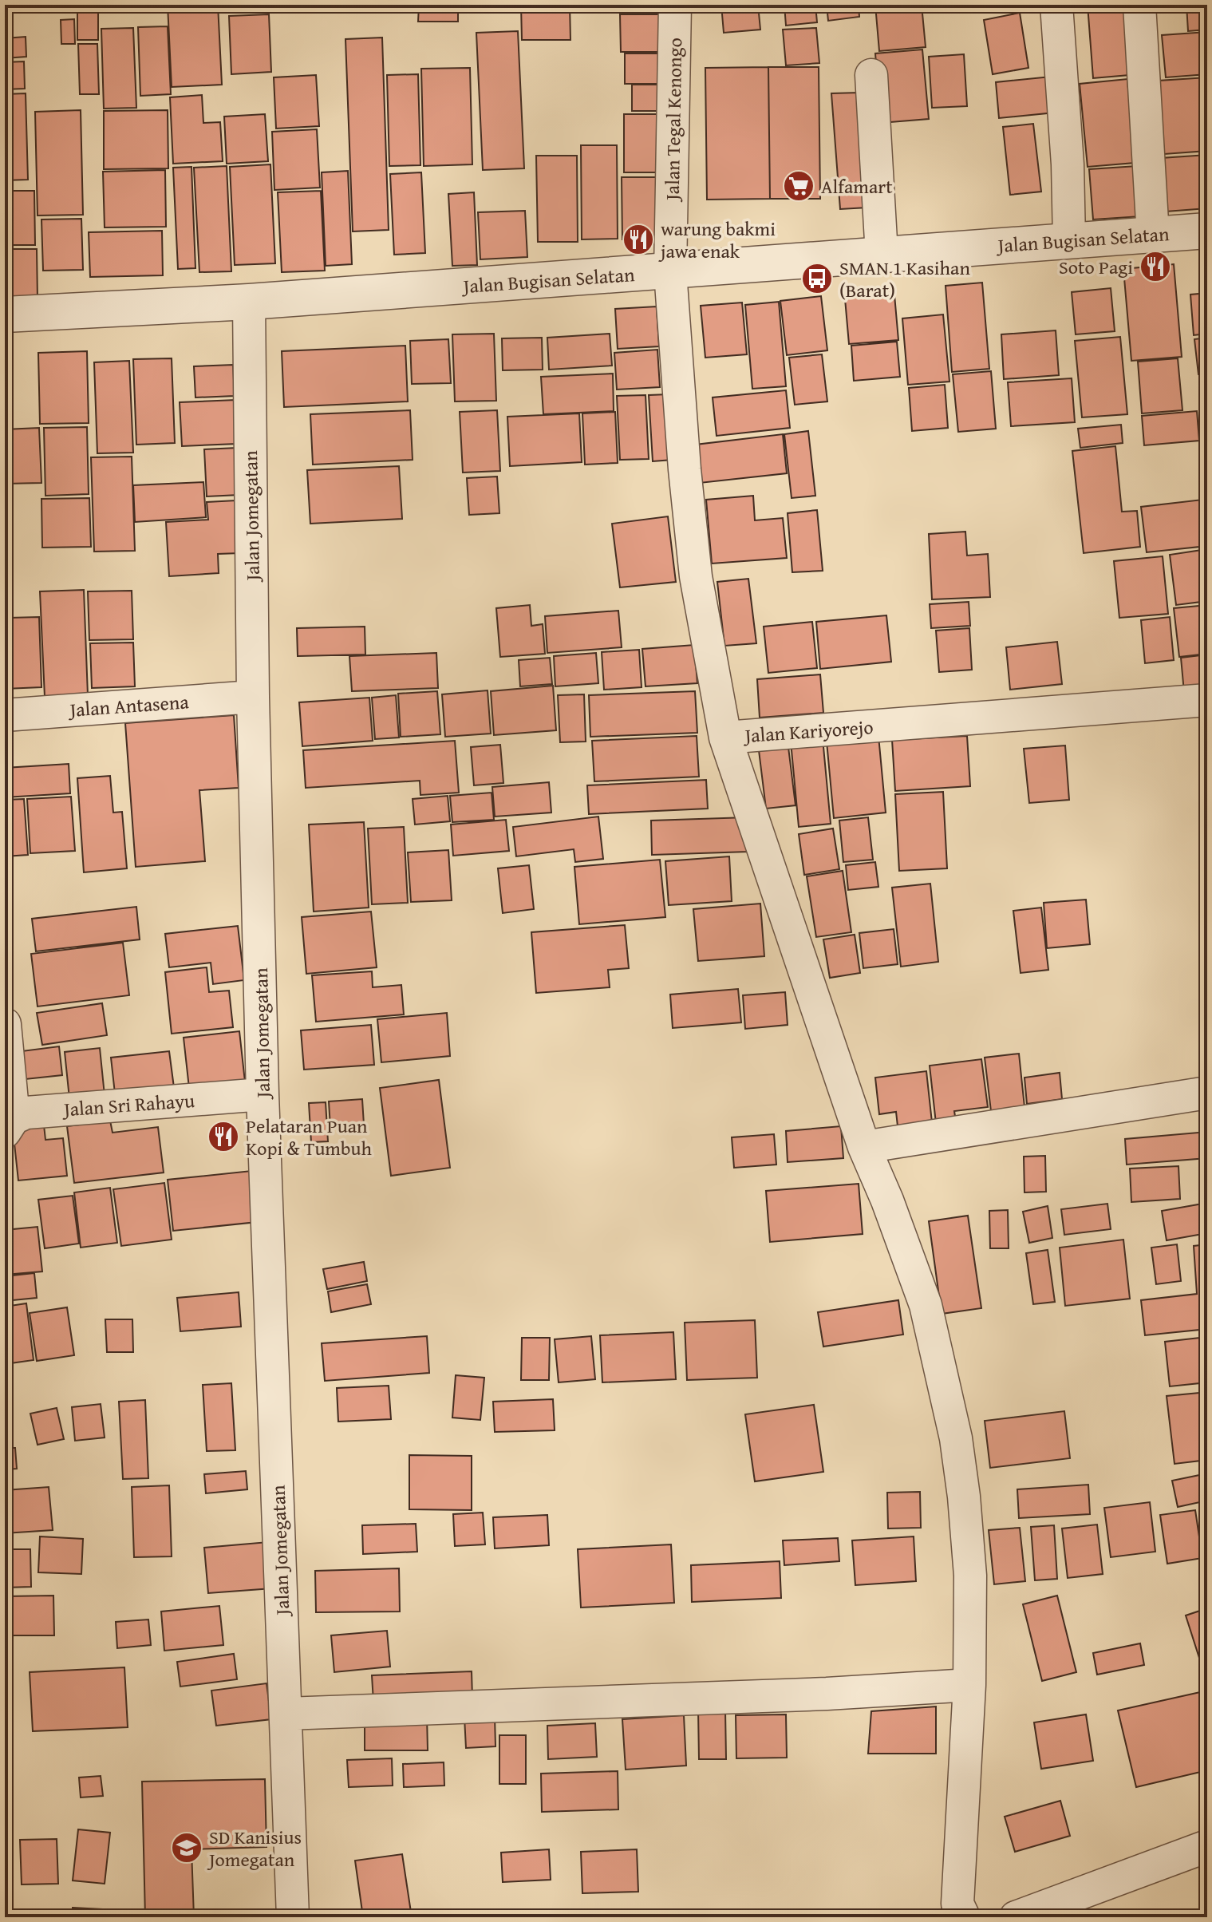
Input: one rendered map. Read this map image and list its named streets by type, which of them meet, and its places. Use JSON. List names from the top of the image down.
{
  "streets": {
    "street": [
      "Jalan Tegal Kenongo",
      "Jalan Bugisan Selatan",
      "Jalan Jomegatan",
      "Jalan Antasena",
      "Jalan Kariyorejo",
      "Jalan Sri Rahayu"
    ]
  },
  "crossings": [
    ["Jalan Tegal Kenongo", "Jalan Bugisan Selatan"],
    ["Jalan Tegal Kenongo", "Jalan Kariyorejo"],
    ["Jalan Bugisan Selatan", "Jalan Jomegatan"],
    ["Jalan Bugisan Selatan", "Jalan Kariyorejo"],
    ["Jalan Jomegatan", "Jalan Antasena"],
    ["Jalan Jomegatan", "Jalan Sri Rahayu"]
  ],
  "places": {
    "supermarket": ["Alfamart"],
    "restaurant": ["warung bakmi jawa enak", "Soto Pagi", "Pelataran Puan Kopi & Tumbuh"],
    "bus stop": ["SMAN 1 Kasihan (Barat)"],
    "school or university": ["SD Kanisius Jomegatan"]
  }
}
